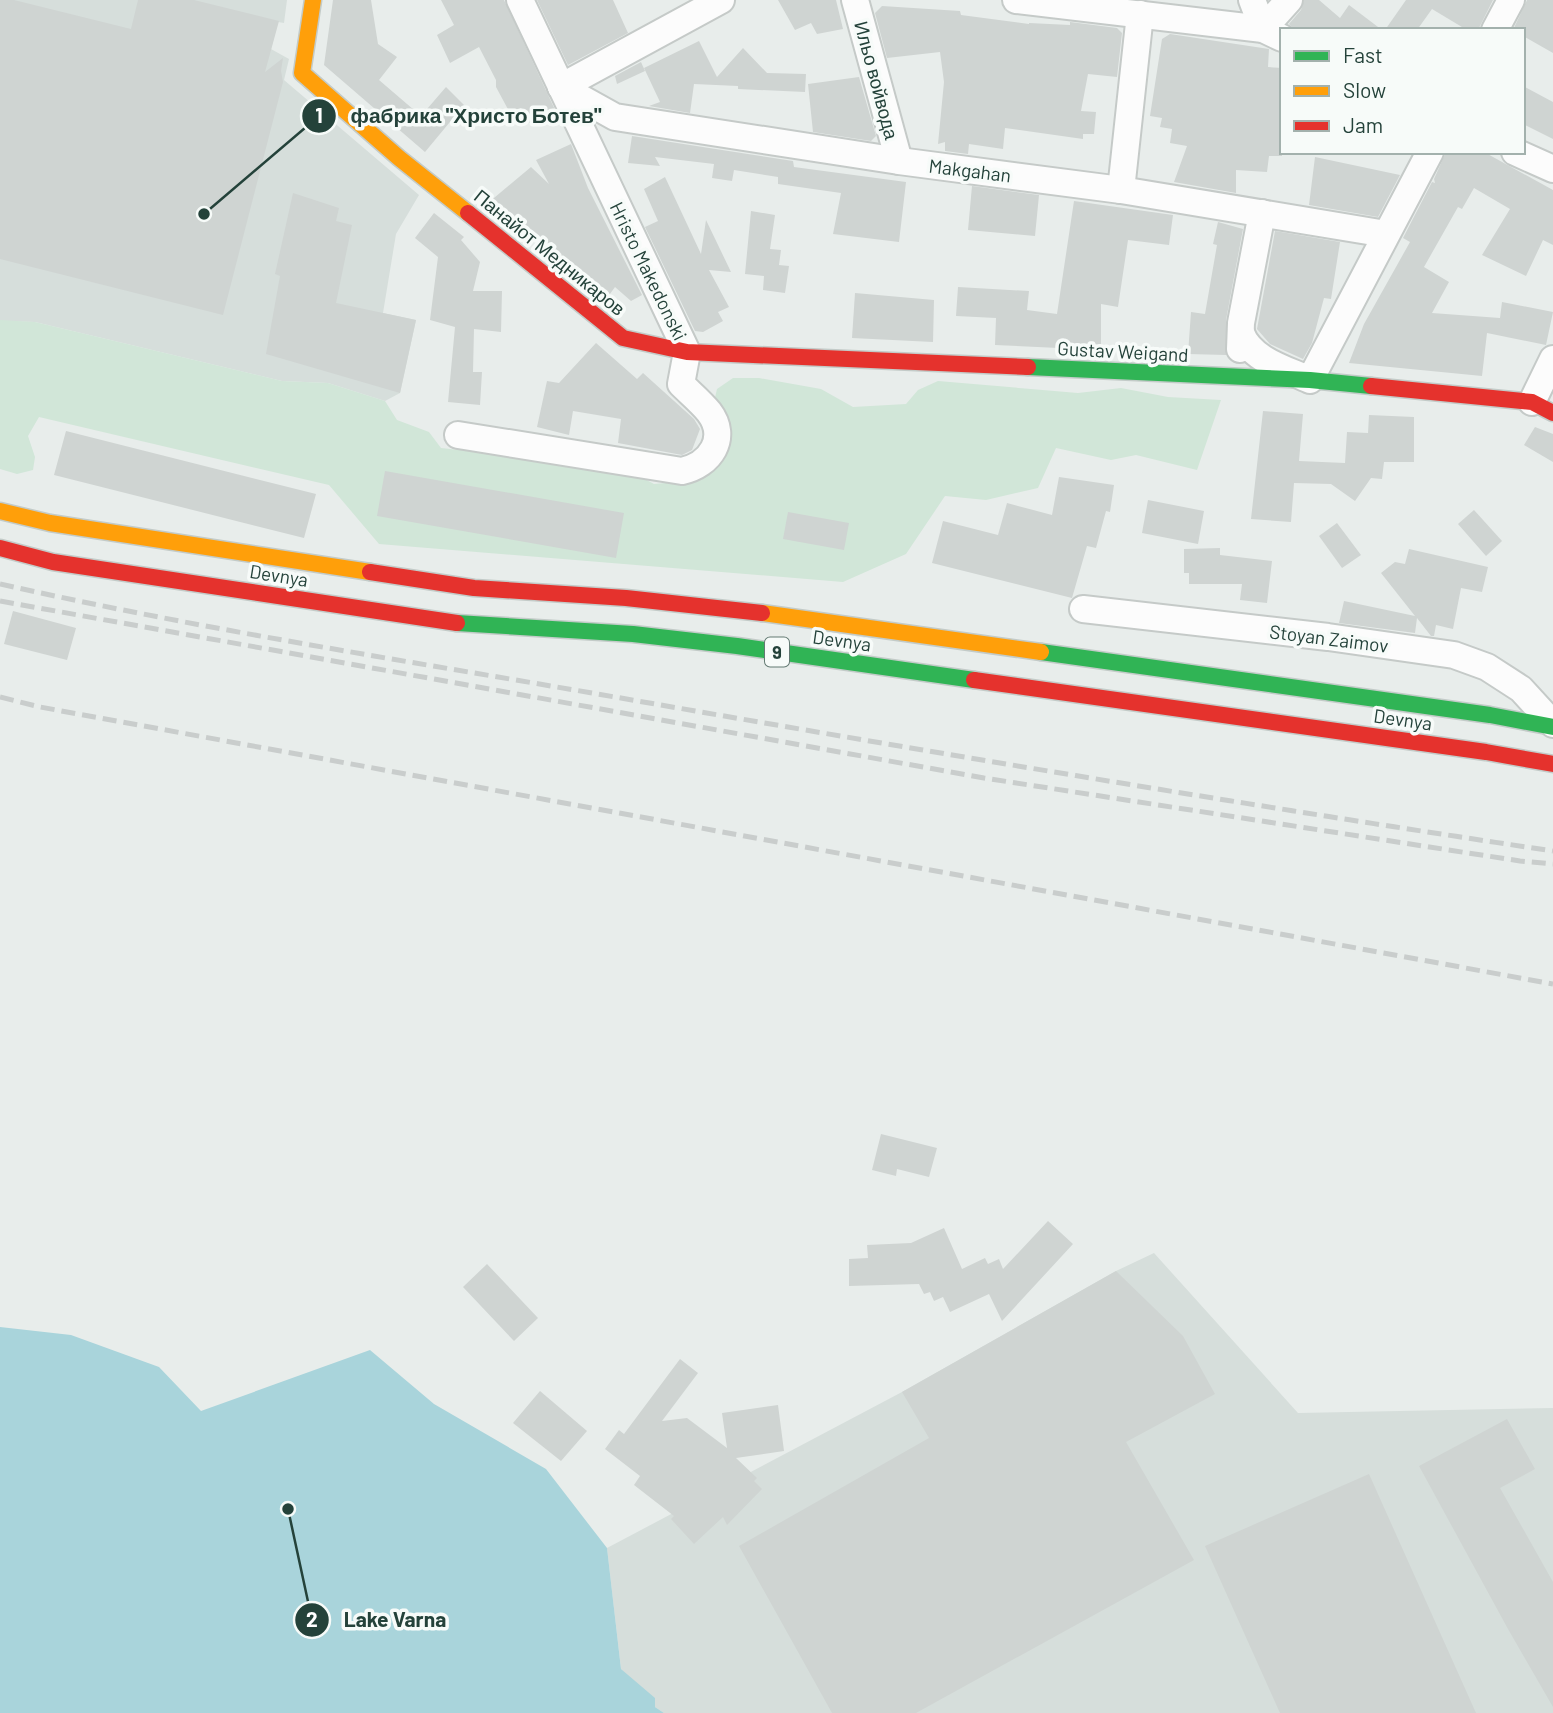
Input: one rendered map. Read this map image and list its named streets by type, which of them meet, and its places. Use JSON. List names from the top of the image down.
{
  "streets": {
    "main road": [
      "Панайот Медникаров",
      "Gustav Weigand",
      "Devnya",
      "9"
    ],
    "street": [
      "Ильо войвода",
      "Makgahan",
      "Hristo Makedonski",
      "Stoyan Zaimov"
    ]
  },
  "crossings": [
    ["Ильо войвода", "Makgahan"],
    ["Makgahan", "Hristo Makedonski"],
    ["Панайот Медникаров", "Hristo Makedonski"],
    ["Панайот Медникаров", "Gustav Weigand"],
    ["Hristo Makedonski", "Gustav Weigand"],
    ["Devnya", "Stoyan Zaimov"]
  ],
  "places": ["фабрика \"Христо Ботев\"", "Lake Varna"],
  "legend": ["Fast", "Slow", "Jam"]
}
